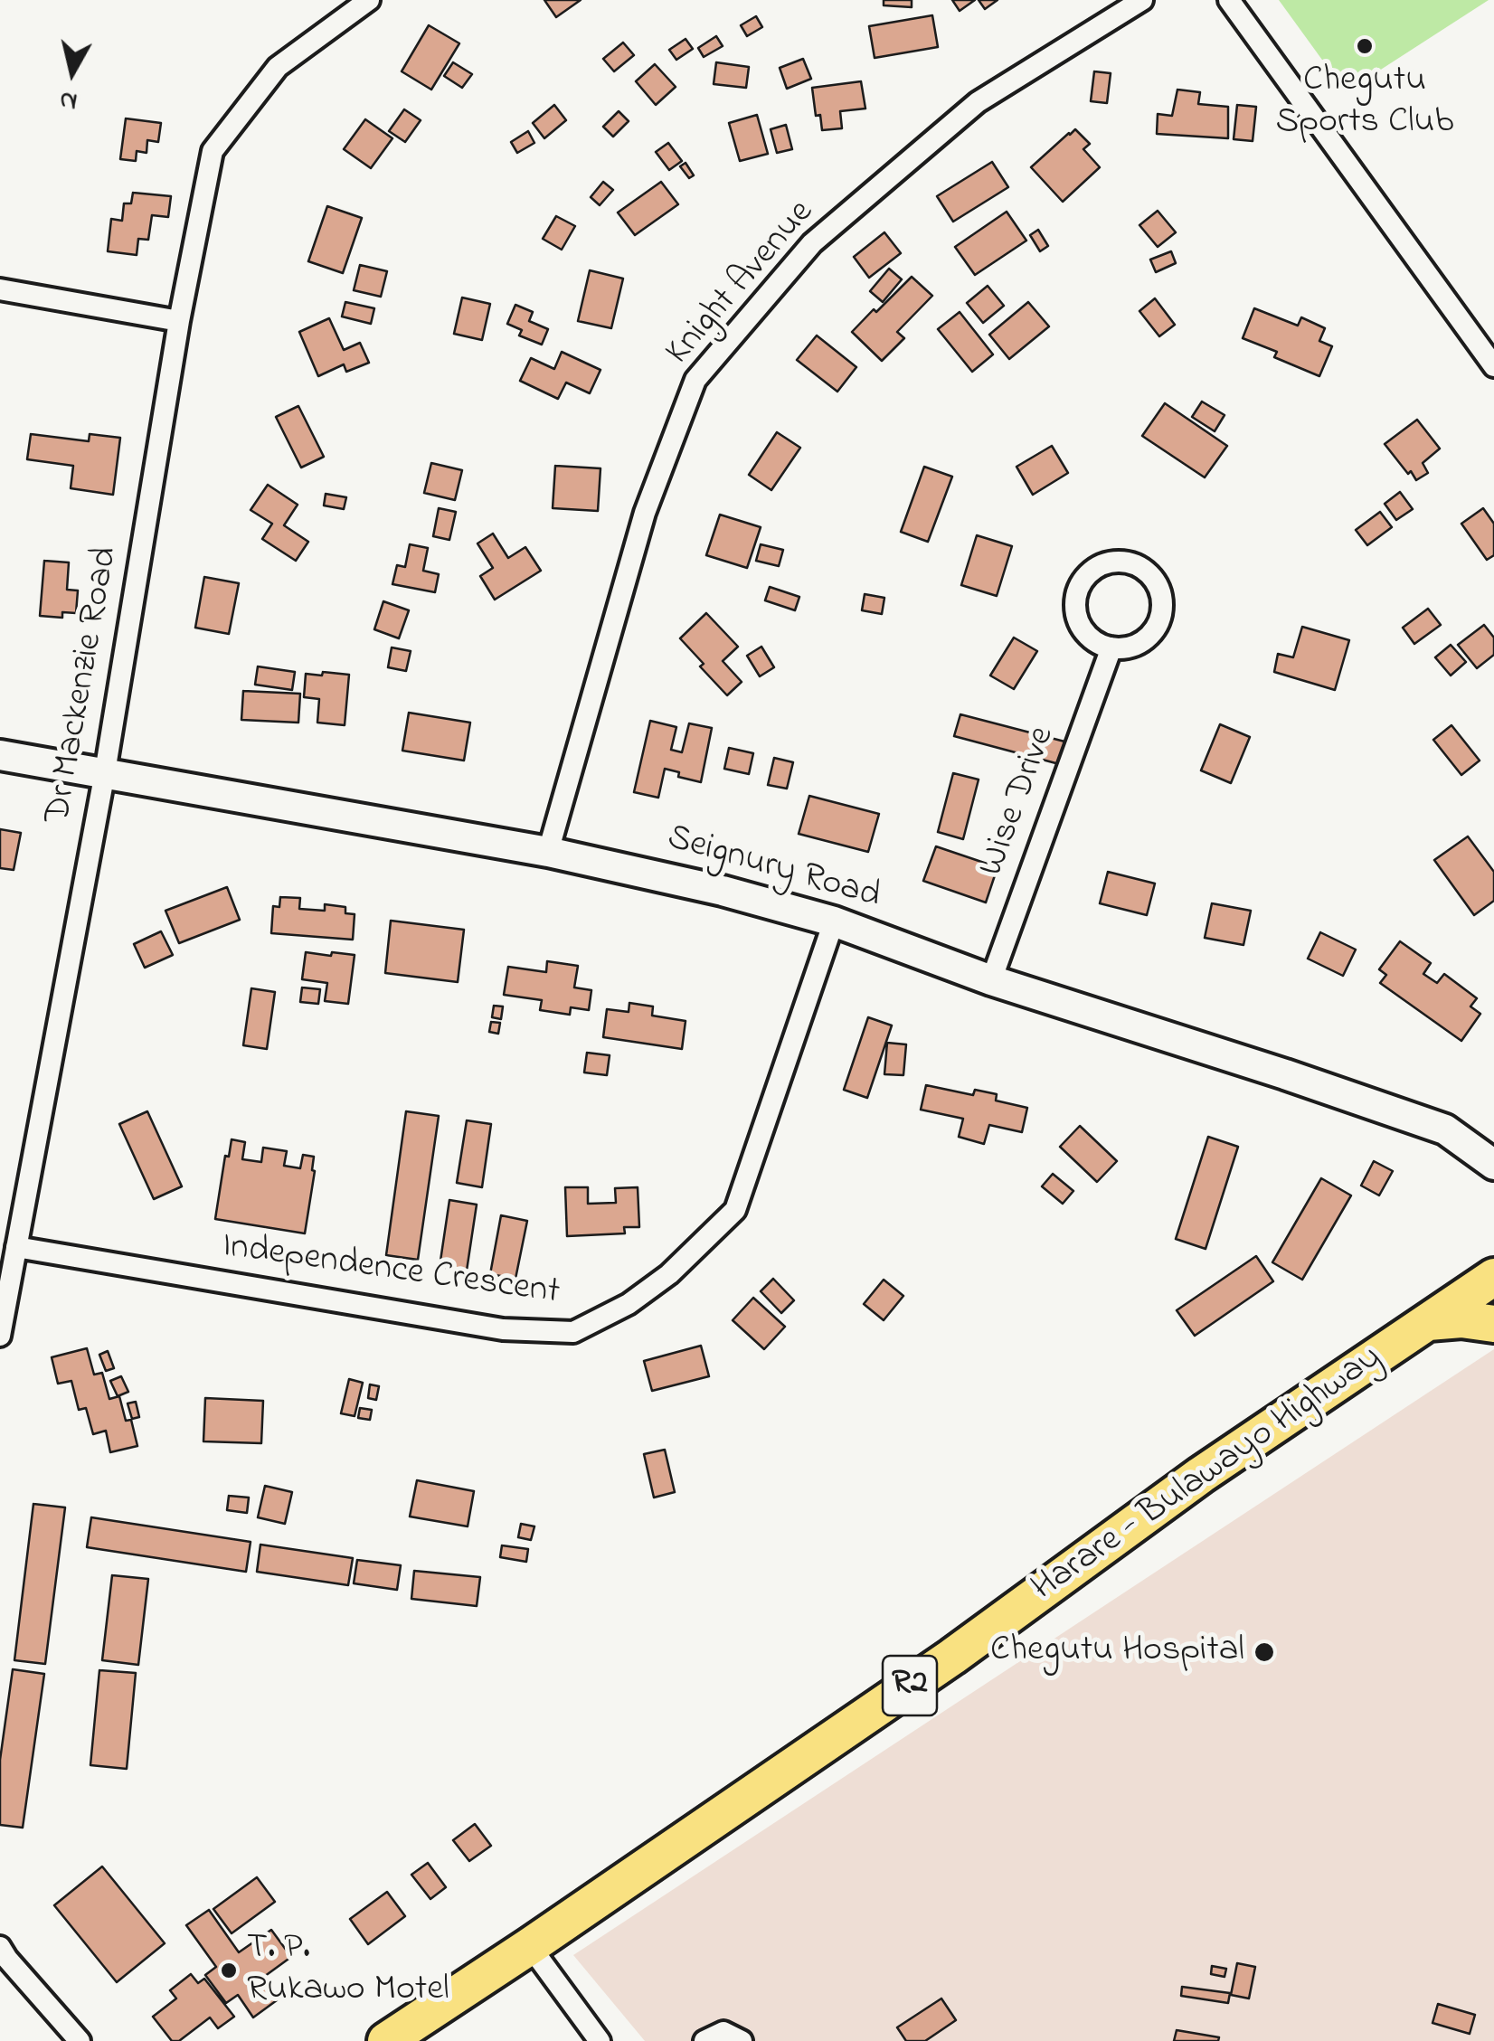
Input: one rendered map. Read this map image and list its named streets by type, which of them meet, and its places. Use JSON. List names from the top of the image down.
{
  "streets": {
    "highway": ["Harare - Bulawayo Highway", "R2"],
    "main road": ["Seignury Road"],
    "street": [
      "Knight Avenue",
      "Dr Mackenzie Road",
      "Wise Drive",
      "Independence Crescent"
    ]
  },
  "crossings": [
    ["Knight Avenue", "Seignury Road"],
    ["Dr Mackenzie Road", "Seignury Road"],
    ["Dr Mackenzie Road", "Independence Crescent"],
    ["Wise Drive", "Seignury Road"],
    ["Seignury Road", "Independence Crescent"]
  ],
  "places": ["Chegutu Sports Club", "Chegutu Hospital", "T. P. Rukawo Motel"],
  "north": "bottom"
}
